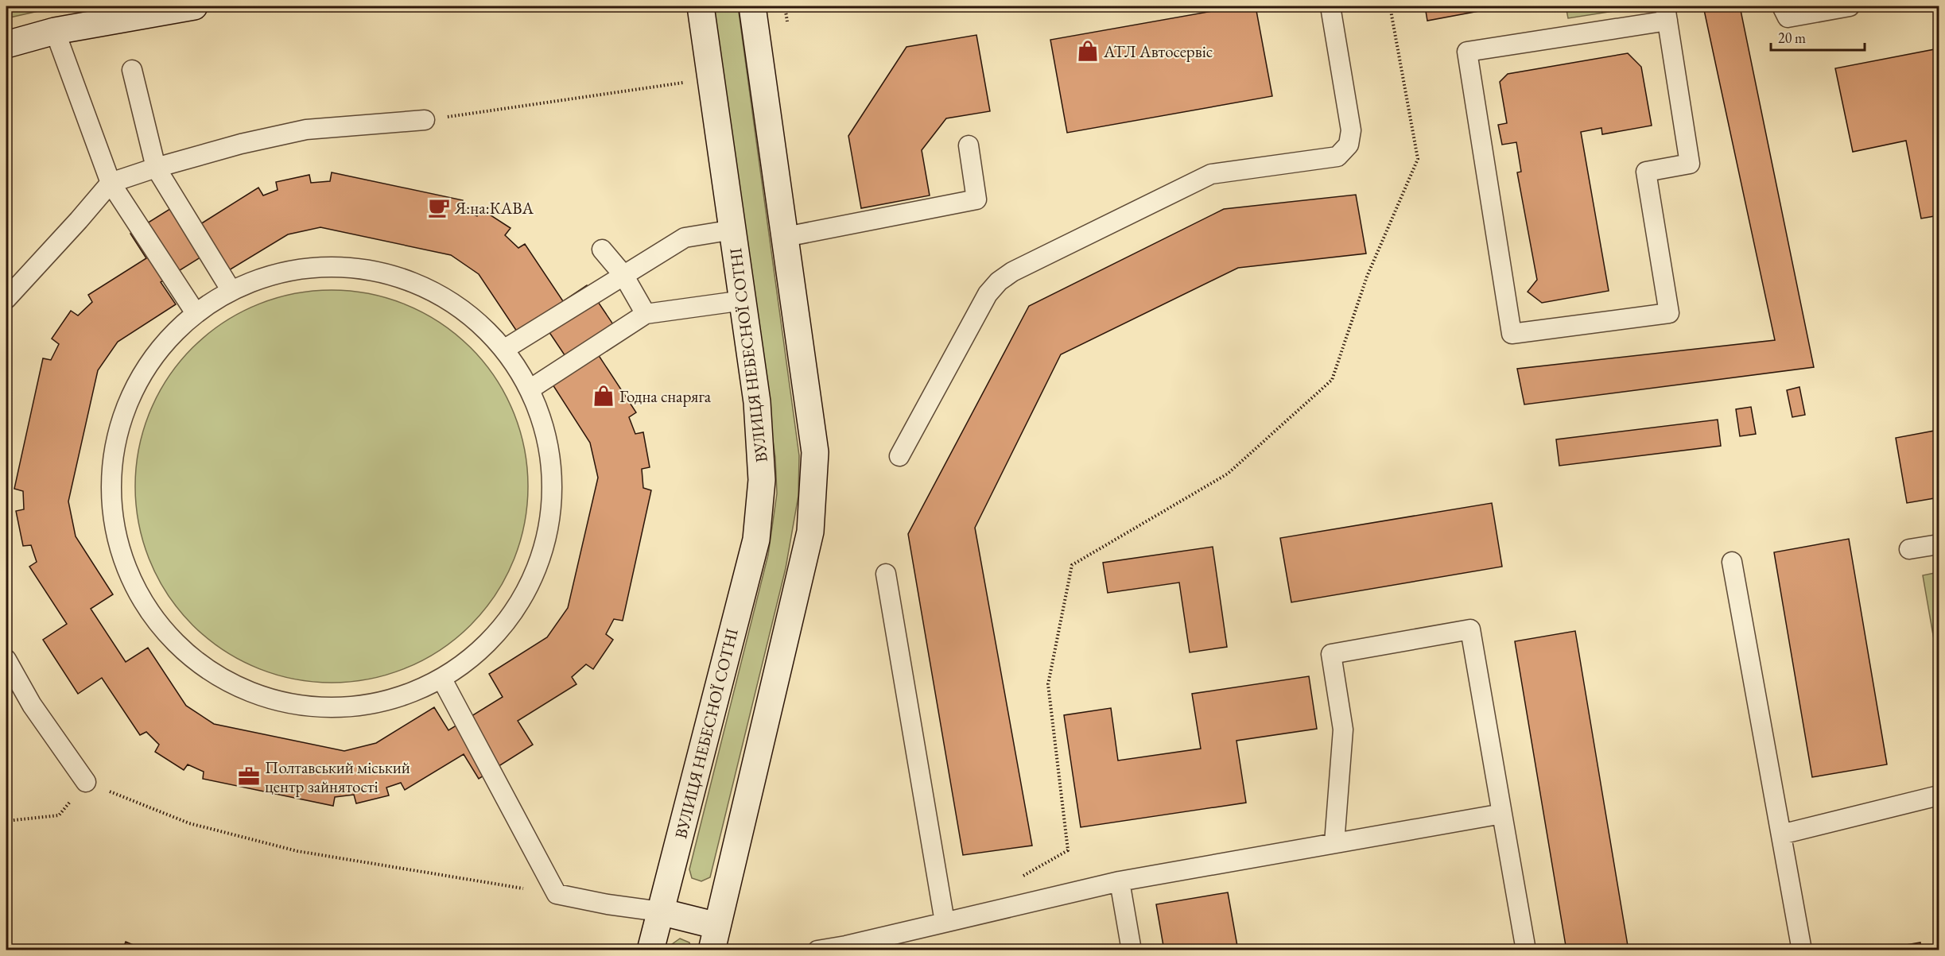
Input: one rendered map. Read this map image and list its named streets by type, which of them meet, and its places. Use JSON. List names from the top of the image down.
{
  "streets": {
    "street": ["ВУЛИЦЯ НЕБЕСНОЇ СОТНІ"]
  },
  "places": {
    "shop": ["АТЛ Автосервіс", "Годна снаряга"],
    "cafe": ["Я:на:КАВА"],
    "office": ["Полтавський міський центр зайнятості"]
  },
  "scale_bar": "20 m"
}
